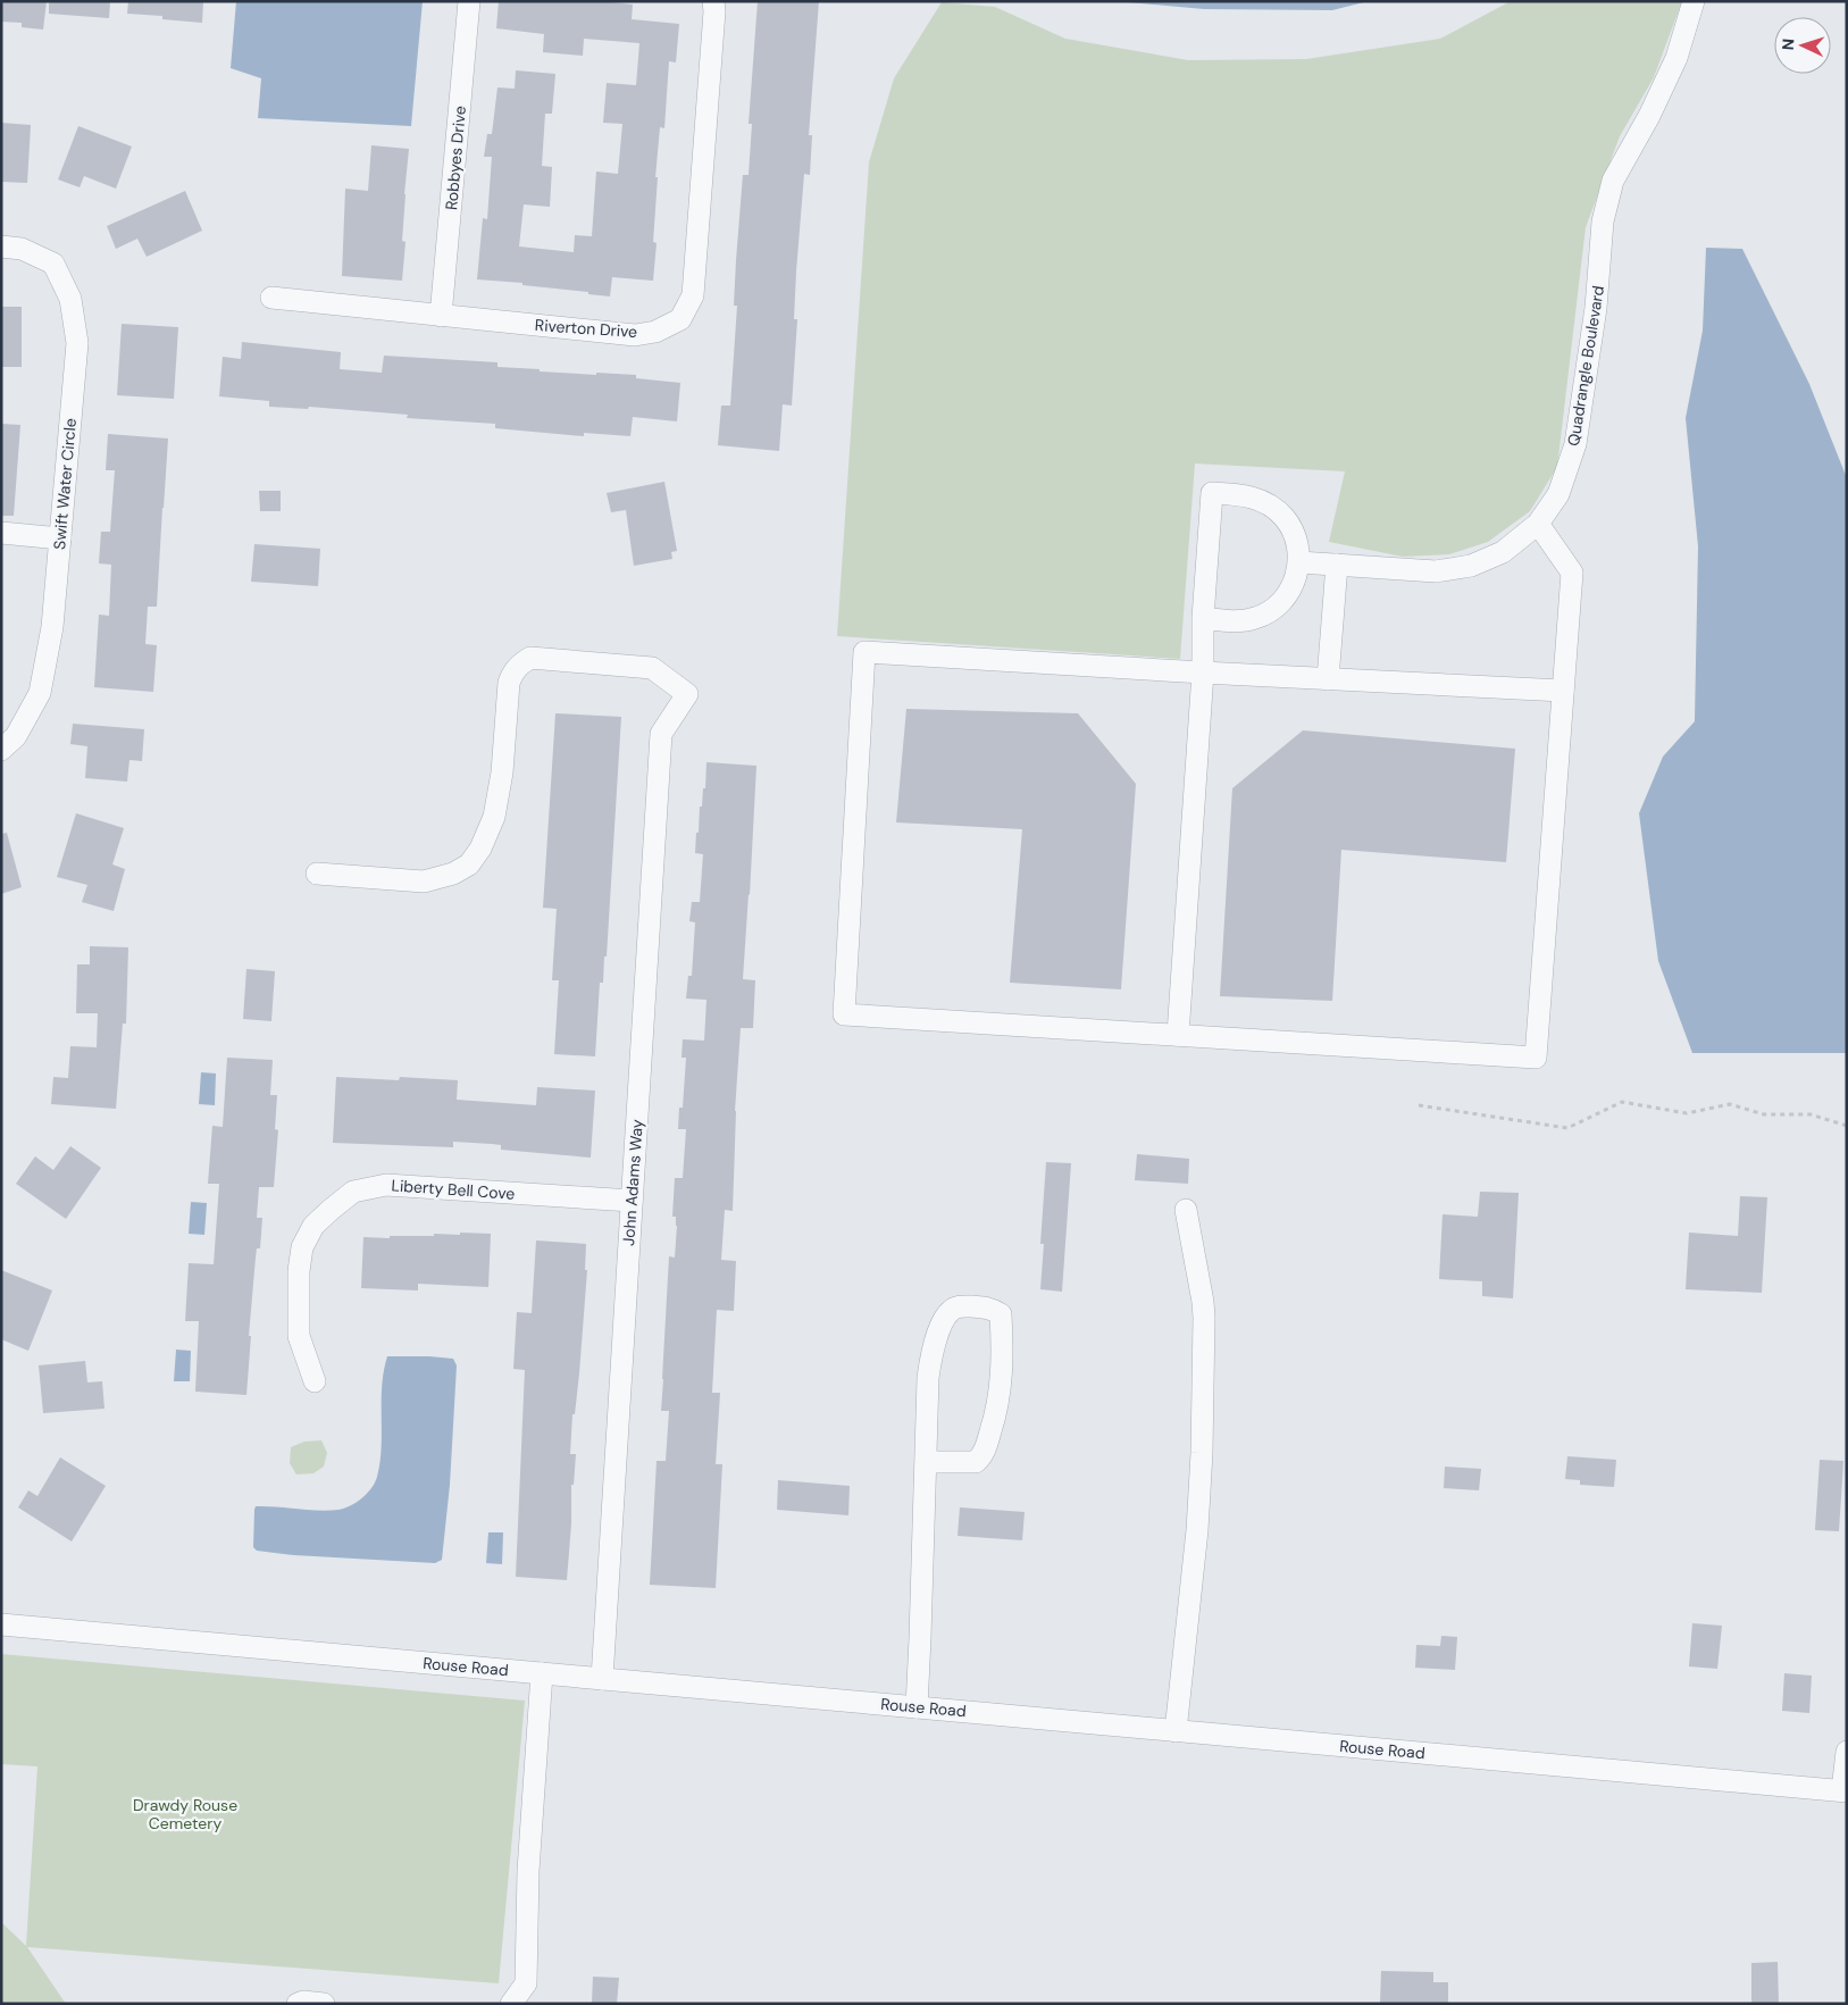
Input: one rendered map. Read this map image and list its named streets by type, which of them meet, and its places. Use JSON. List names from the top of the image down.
{
  "streets": {
    "street": [
      "Robbyes Drive",
      "Riverton Drive",
      "Quadrangle Boulevard",
      "Swift Water Circle",
      "John Adams Way",
      "Liberty Bell Cove",
      "Rouse Road"
    ]
  },
  "crossings": [
    ["Robbyes Drive", "Riverton Drive"],
    ["John Adams Way", "Liberty Bell Cove"],
    ["John Adams Way", "Rouse Road"]
  ],
  "parks": ["Drawdy Rouse Cemetery"],
  "north": "left"
}
